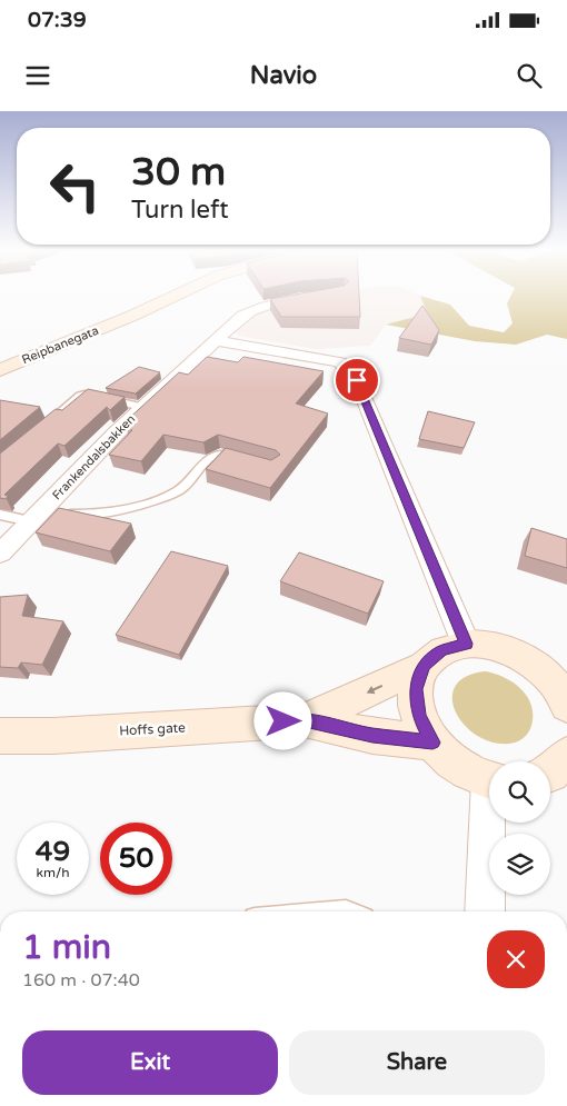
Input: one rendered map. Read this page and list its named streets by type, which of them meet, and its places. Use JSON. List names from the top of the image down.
{
  "streets": {
    "main road": ["Reipbanegata", "Hoffs gate"],
    "street": ["Frankendalsbakken"]
  },
  "page": {
    "status": "07:39",
    "header": "Navio",
    "turn": ["30 m", "Turn left"],
    "speed": "49 km/h",
    "limit": "50",
    "heading": ["1 min", "160 m · 07:40"],
    "buttons": ["Exit", "Share"]
  }
}
